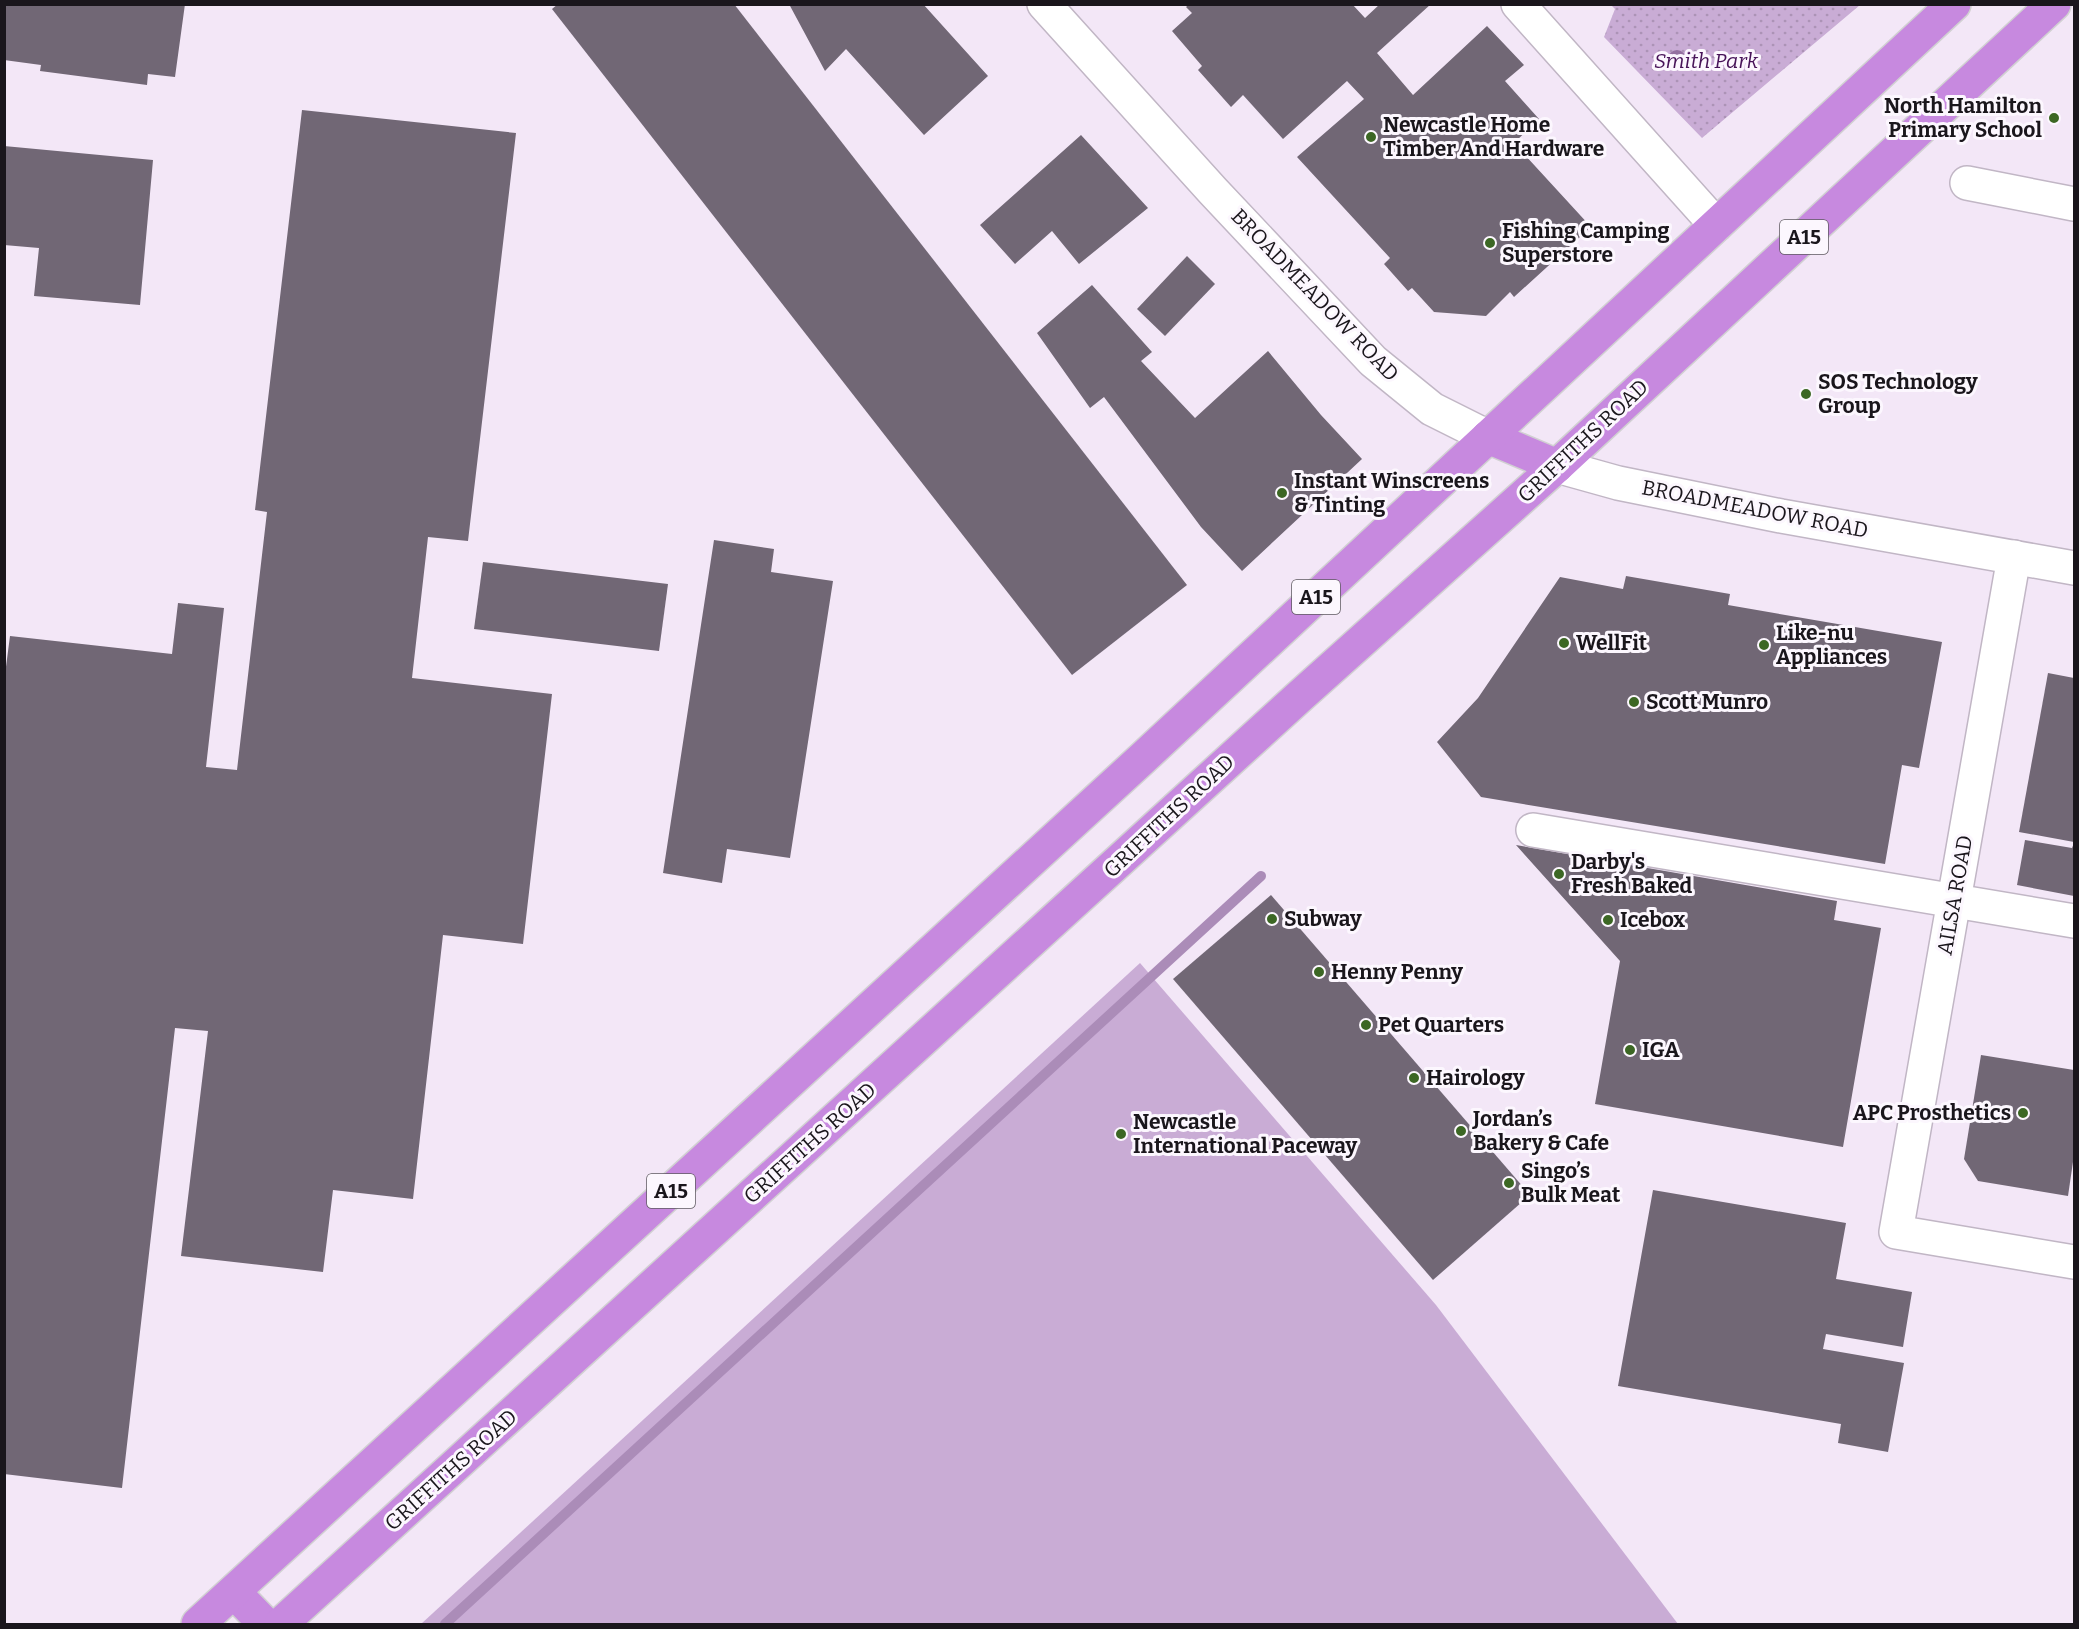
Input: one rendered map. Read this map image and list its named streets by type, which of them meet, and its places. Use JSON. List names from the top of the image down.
{
  "streets": {
    "highway": ["A15", "BROADMEADOW ROAD", "GRIFFITHS ROAD"],
    "street": ["AILSA ROAD"]
  },
  "crossings": [
    ["A15", "BROADMEADOW ROAD"],
    ["BROADMEADOW ROAD", "GRIFFITHS ROAD"],
    ["BROADMEADOW ROAD", "AILSA ROAD"]
  ],
  "parks": ["Smith Park"],
  "places": [
    "North Hamilton Primary School",
    "Newcastle Home Timber And Hardware",
    "Fishing Camping Superstore",
    "SOS Technology Group",
    "Instant Winscreens & Tinting",
    "WellFit",
    "Like-nu Appliances",
    "Scott Munro",
    "Darby's Fresh Baked",
    "Subway",
    "Icebox",
    "Henny Penny",
    "Pet Quarters",
    "IGA",
    "Hairology",
    "APC Prosthetics",
    "Jordan’s Bakery & Cafe",
    "Newcastle International Paceway",
    "Singo’s Bulk Meat"
  ]
}
